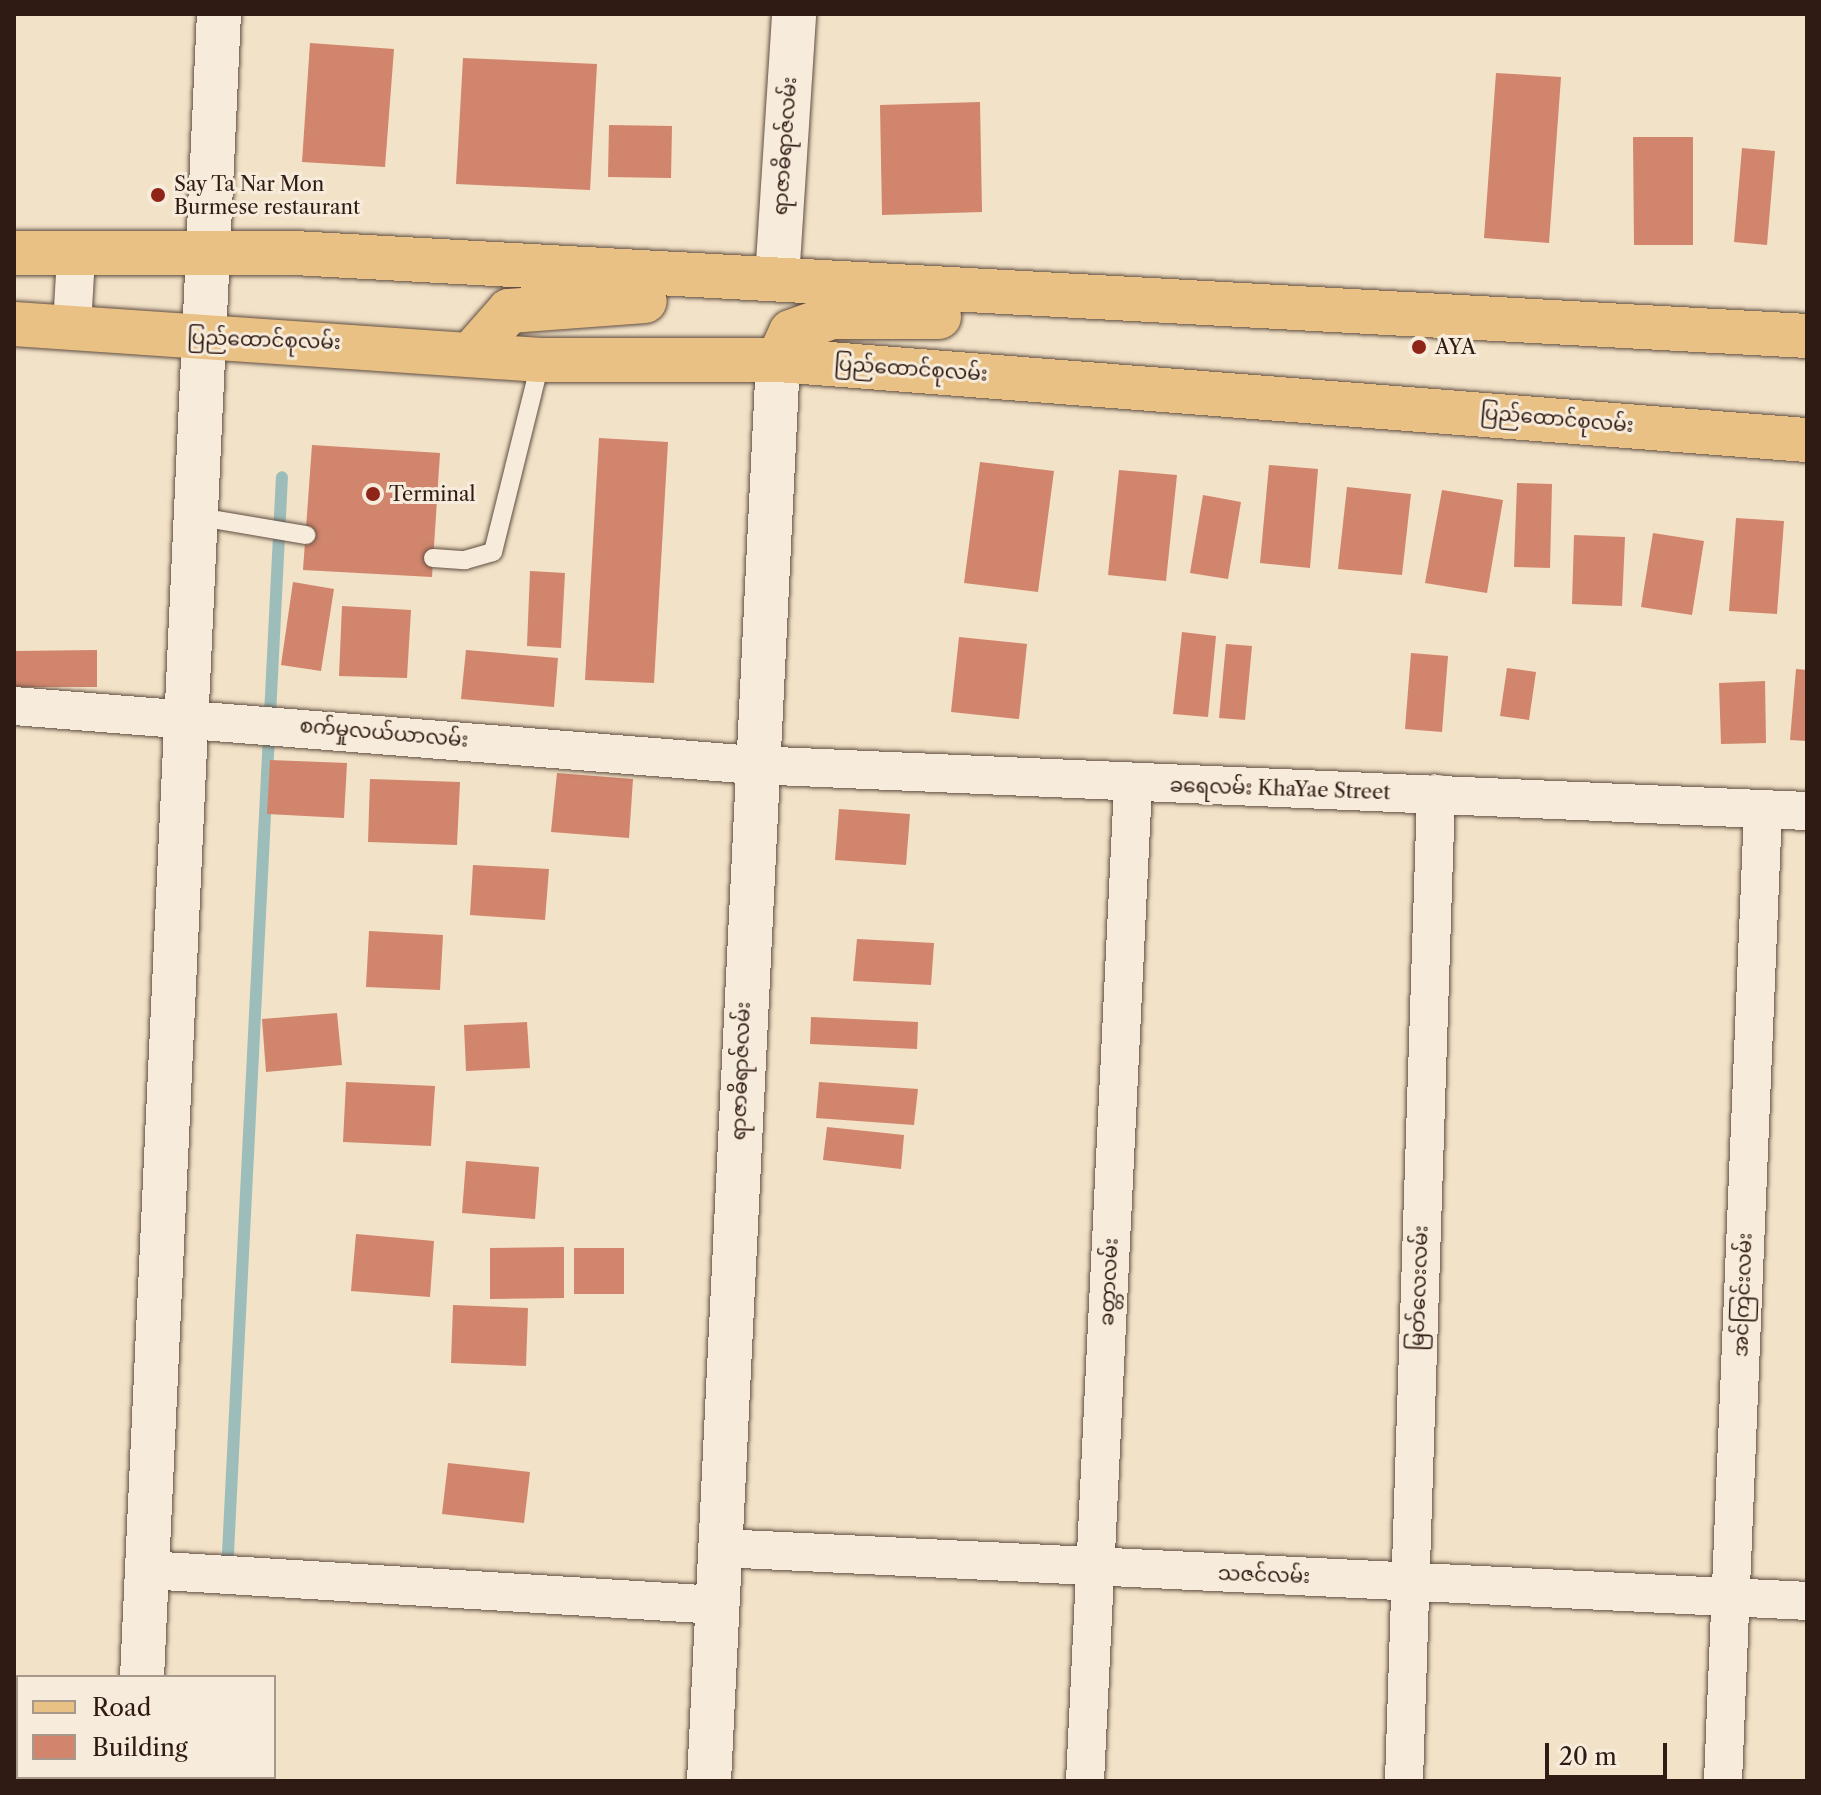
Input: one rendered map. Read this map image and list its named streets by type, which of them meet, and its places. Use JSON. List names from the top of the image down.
{
  "streets": {
    "main road": ["ပြည်ထောင်စုလမ်း"],
    "street": [
      "ရာဇာဓိရာဇ်လမ်း",
      "စက်မှုလယ်ယာလမ်း",
      "ခရေလမ်း KhaYae Street",
      "ခတ္တာလမ်း",
      "မြတ်လေးလမ်း",
      "အင်ကြင်းလမ်း",
      "သဇင်လမ်း"
    ]
  },
  "crossings": [
    ["ရာဇာဓိရာဇ်လမ်း", "ပြည်ထောင်စုလမ်း"],
    ["ရာဇာဓိရာဇ်လမ်း", "စက်မှုလယ်ယာလမ်း"],
    ["ရာဇာဓိရာဇ်လမ်း", "ခရေလမ်း KhaYae Street"],
    ["ရာဇာဓိရာဇ်လမ်း", "သဇင်လမ်း"],
    ["စက်မှုလယ်ယာလမ်း", "ခရေလမ်း KhaYae Street"],
    ["ခရေလမ်း KhaYae Street", "ခတ္တာလမ်း"],
    ["ခရေလမ်း KhaYae Street", "မြတ်လေးလမ်း"],
    ["ခရေလမ်း KhaYae Street", "အင်ကြင်းလမ်း"],
    ["ခတ္တာလမ်း", "သဇင်လမ်း"],
    ["မြတ်လေးလမ်း", "သဇင်လမ်း"],
    ["အင်ကြင်းလမ်း", "သဇင်လမ်း"]
  ],
  "places": ["Say Ta Nar Mon Burmese restaurant", "AYA", "Terminal"],
  "legend": ["Road", "Building"],
  "scale_bar": "20 m"
}
